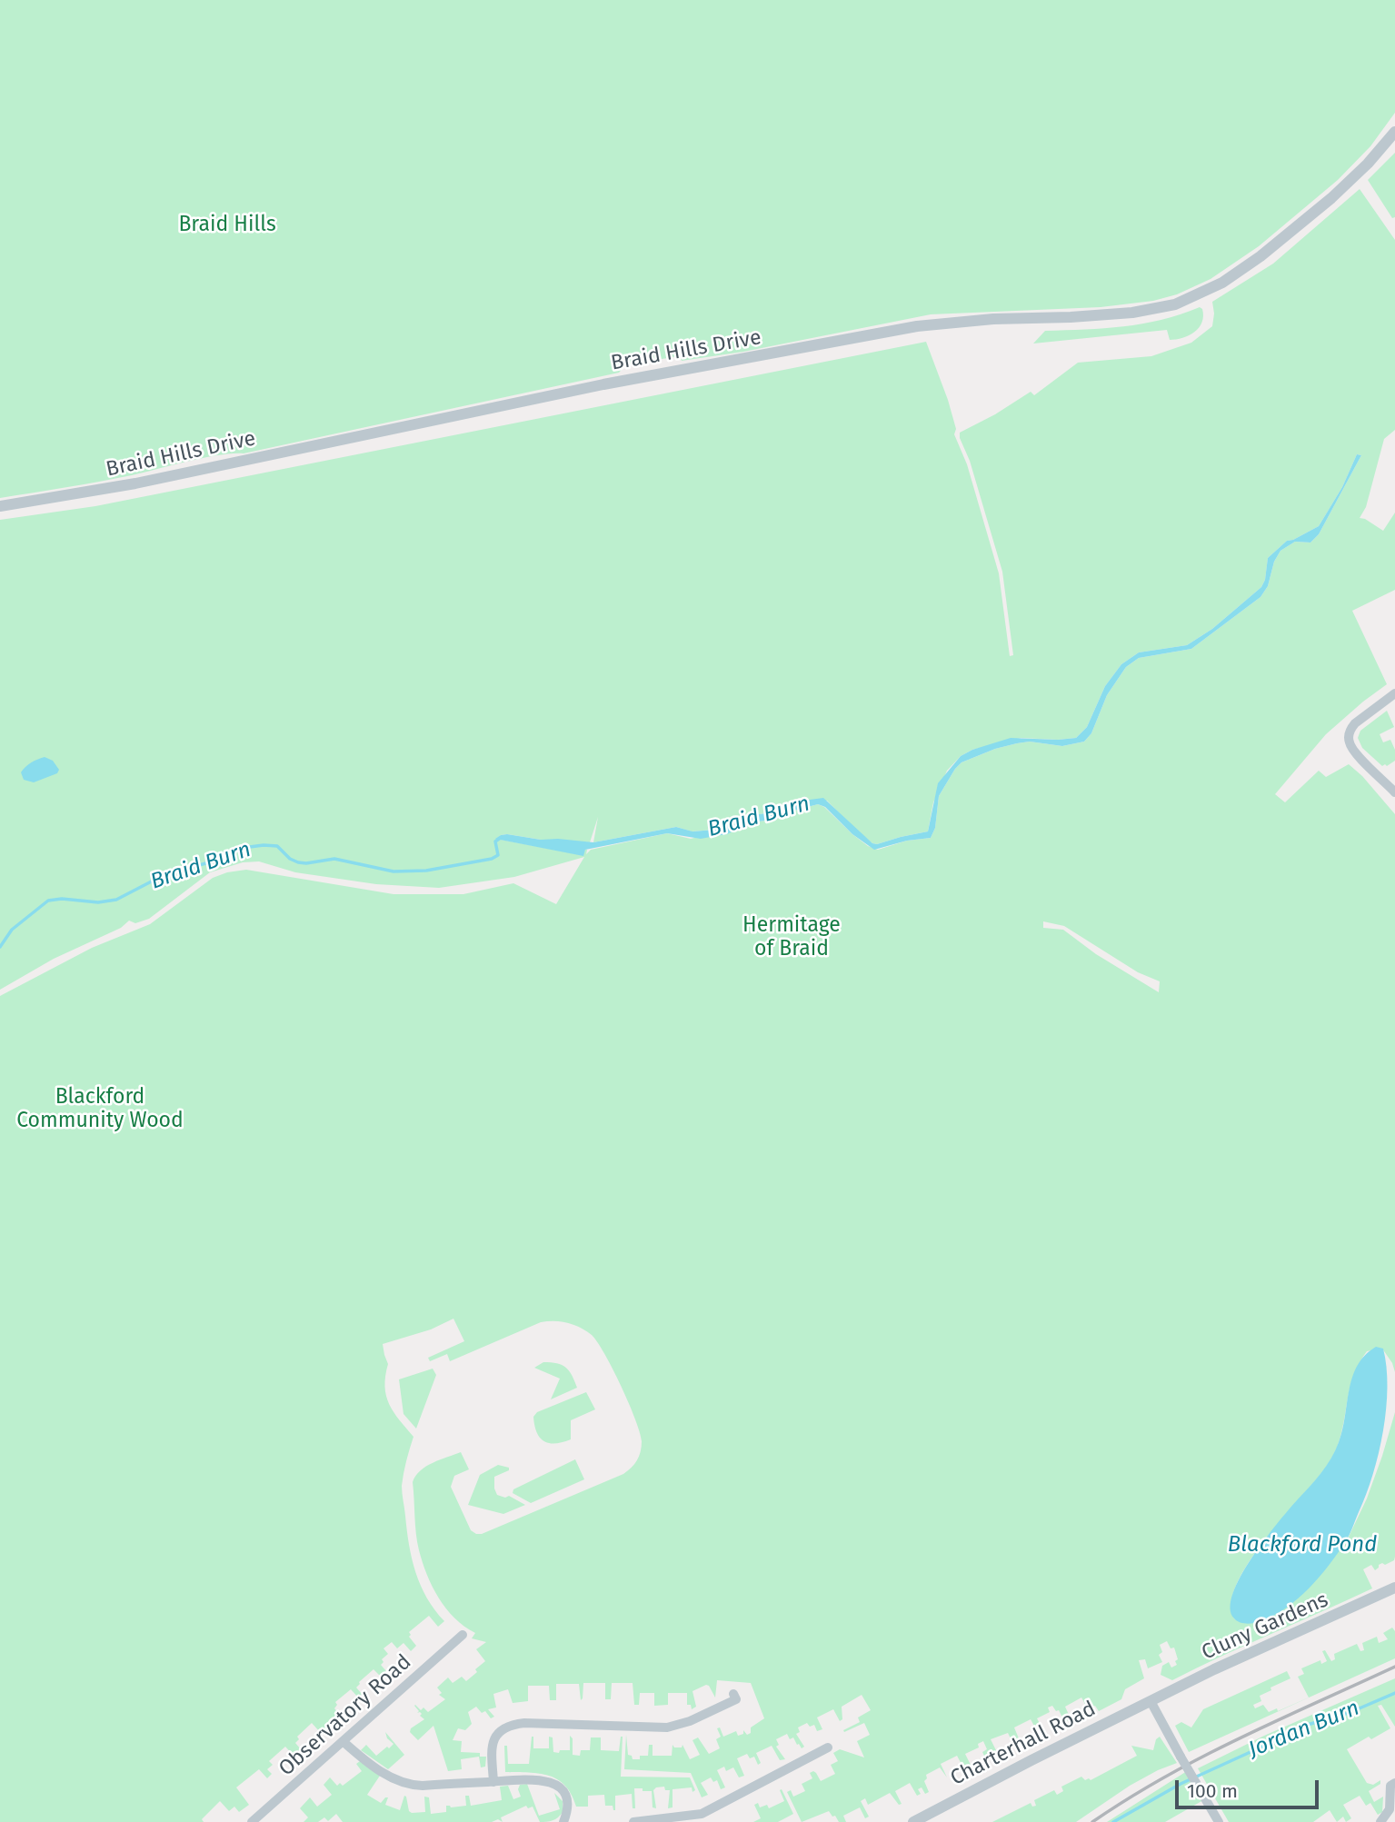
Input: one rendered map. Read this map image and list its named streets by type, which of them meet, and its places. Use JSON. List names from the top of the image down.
{
  "streets": {
    "street": [
      "Braid Hills Drive",
      "Cluny Gardens",
      "Observatory Road",
      "Charterhall Road"
    ]
  },
  "crossings": [
    ["Cluny Gardens", "Charterhall Road"]
  ],
  "water": ["Braid Burn", "Blackford Pond", "Jordan Burn"],
  "parks": ["Braid Hills", "Hermitage of Braid", "Blackford Community Wood"],
  "scale_bar": "100 m"
}
